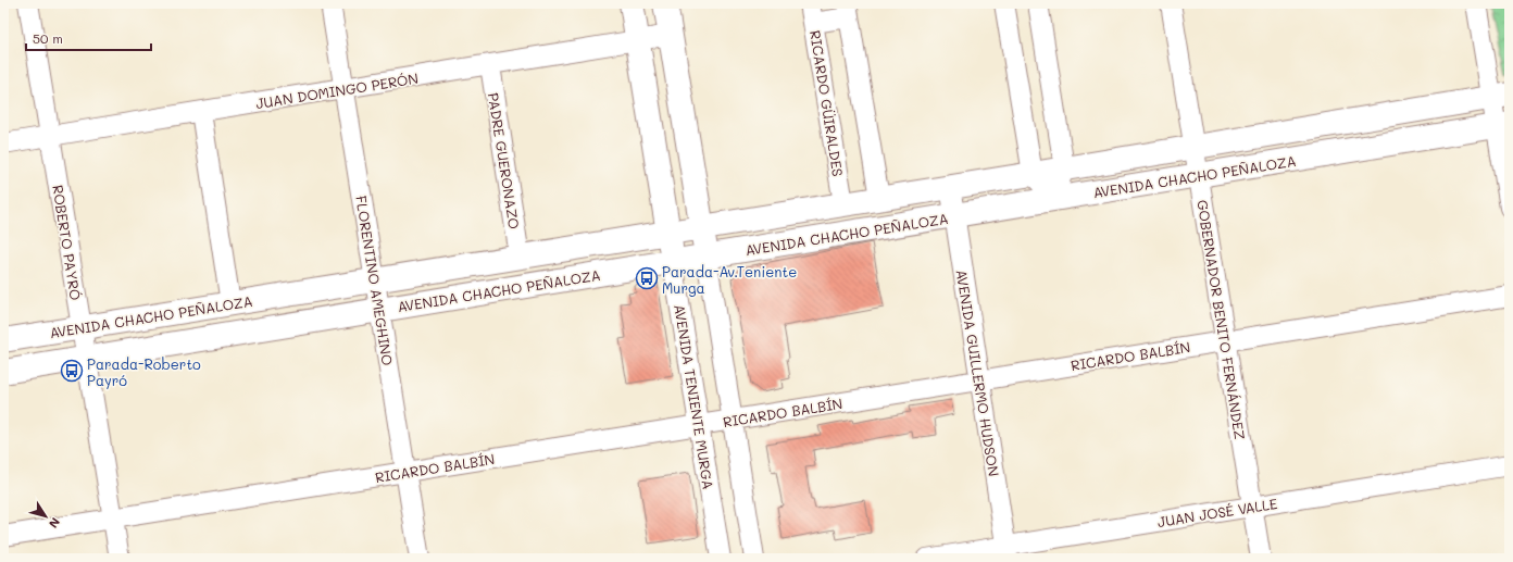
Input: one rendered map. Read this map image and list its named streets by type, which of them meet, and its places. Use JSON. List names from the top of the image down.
{
  "streets": {
    "main road": ["AVENIDA CHACHO PEÑALOZA", "AVENIDA TENIENTE MURGA"],
    "street": [
      "JUAN DOMINGO PERÓN",
      "RICARDO GÜIRALDES",
      "PADRE GUERONAZO",
      "ROBERTO PAYRÓ",
      "FLORENTINO AMEGHINO",
      "GOBERNADOR BENITO FERNÁNDEZ",
      "RICARDO BALBÍN",
      "AVENIDA GUILLERMO HUDSON",
      "JUAN JOSÉ VALLE"
    ]
  },
  "crossings": [
    ["JUAN DOMINGO PERÓN", "PADRE GUERONAZO"],
    ["JUAN DOMINGO PERÓN", "ROBERTO PAYRÓ"],
    ["JUAN DOMINGO PERÓN", "FLORENTINO AMEGHINO"],
    ["JUAN DOMINGO PERÓN", "AVENIDA TENIENTE MURGA"],
    ["RICARDO GÜIRALDES", "AVENIDA CHACHO PEÑALOZA"],
    ["PADRE GUERONAZO", "AVENIDA CHACHO PEÑALOZA"],
    ["AVENIDA CHACHO PEÑALOZA", "ROBERTO PAYRÓ"],
    ["AVENIDA CHACHO PEÑALOZA", "FLORENTINO AMEGHINO"],
    ["AVENIDA CHACHO PEÑALOZA", "GOBERNADOR BENITO FERNÁNDEZ"],
    ["AVENIDA CHACHO PEÑALOZA", "AVENIDA GUILLERMO HUDSON"],
    ["AVENIDA CHACHO PEÑALOZA", "AVENIDA TENIENTE MURGA"],
    ["ROBERTO PAYRÓ", "RICARDO BALBÍN"],
    ["FLORENTINO AMEGHINO", "RICARDO BALBÍN"],
    ["GOBERNADOR BENITO FERNÁNDEZ", "RICARDO BALBÍN"],
    ["GOBERNADOR BENITO FERNÁNDEZ", "JUAN JOSÉ VALLE"],
    ["RICARDO BALBÍN", "AVENIDA GUILLERMO HUDSON"],
    ["RICARDO BALBÍN", "AVENIDA TENIENTE MURGA"],
    ["AVENIDA GUILLERMO HUDSON", "JUAN JOSÉ VALLE"]
  ],
  "places": {
    "bus stop": ["Parada-Av.Teniente Murga", "Parada-Roberto Payró"]
  },
  "scale_bar": "50 m",
  "north": "bottom right"
}
